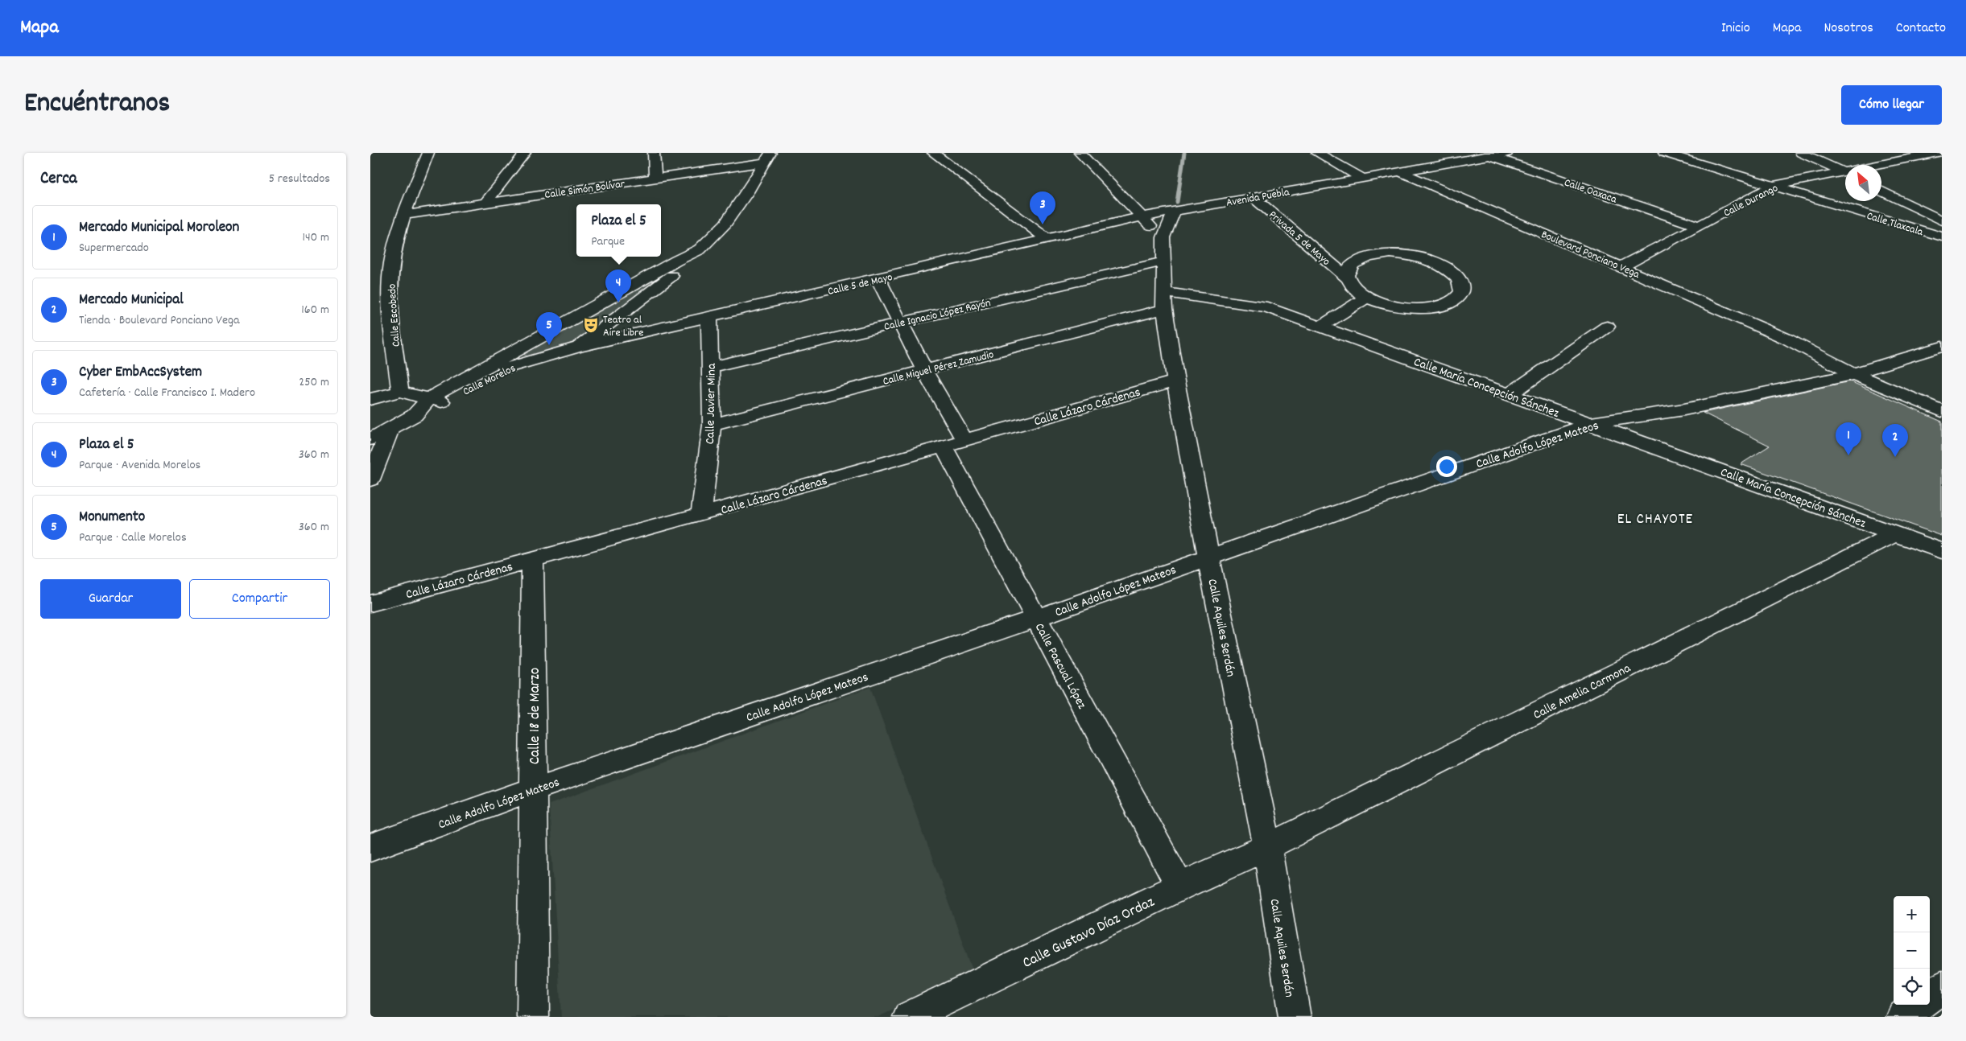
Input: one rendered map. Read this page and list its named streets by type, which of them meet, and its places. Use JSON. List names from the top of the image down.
{
  "streets": {
    "street": [
      "Calle Simón Bolívar",
      "Calle Oaxaca",
      "Avenida Puebla",
      "Calle Durango",
      "Calle Tlaxcala",
      "Privada 5 de Mayo",
      "Boulevard Ponciano Vega",
      "Calle 5 de Mayo",
      "Calle Ignacio López Rayón",
      "Calle Escobedo",
      "Calle Miguel Pérez Zamudio",
      "Calle Morelos",
      "Calle María Concepción Sánchez",
      "Calle Javier Mina",
      "Calle Lázaro Cárdenas",
      "Calle Adolfo López Mateos",
      "Calle Aquiles Serdán",
      "Calle Pascual López",
      "Calle Amelia Carmona",
      "Calle 18 de Marzo",
      "Calle Gustavo Díaz Ordaz"
    ]
  },
  "crossings": [
    ["Calle Simón Bolívar", "Calle Escobedo"],
    ["Calle Simón Bolívar", "Calle Morelos"],
    ["Calle Oaxaca", "Avenida Puebla"],
    ["Calle Oaxaca", "Calle Durango"],
    ["Avenida Puebla", "Privada 5 de Mayo"],
    ["Avenida Puebla", "Boulevard Ponciano Vega"],
    ["Avenida Puebla", "Calle 5 de Mayo"],
    ["Avenida Puebla", "Calle Aquiles Serdán"],
    ["Calle Durango", "Calle Tlaxcala"],
    ["Calle Durango", "Boulevard Ponciano Vega"],
    ["Boulevard Ponciano Vega", "Calle Adolfo López Mateos"],
    ["Calle 5 de Mayo", "Calle Morelos"],
    ["Calle 5 de Mayo", "Calle Javier Mina"],
    ["Calle 5 de Mayo", "Calle Pascual López"],
    ["Calle Ignacio López Rayón", "Calle Javier Mina"],
    ["Calle Ignacio López Rayón", "Calle Aquiles Serdán"],
    ["Calle Ignacio López Rayón", "Calle Pascual López"],
    ["Calle Miguel Pérez Zamudio", "Calle María Concepción Sánchez"],
    ["Calle Miguel Pérez Zamudio", "Calle Javier Mina"],
    ["Calle Miguel Pérez Zamudio", "Calle Aquiles Serdán"],
    ["Calle Miguel Pérez Zamudio", "Calle Pascual López"],
    ["Calle María Concepción Sánchez", "Calle Adolfo López Mateos"],
    ["Calle María Concepción Sánchez", "Calle Aquiles Serdán"],
    ["Calle María Concepción Sánchez", "Calle Amelia Carmona"],
    ["Calle Javier Mina", "Calle Lázaro Cárdenas"],
    ["Calle Lázaro Cárdenas", "Calle Aquiles Serdán"],
    ["Calle Lázaro Cárdenas", "Calle Pascual López"],
    ["Calle Lázaro Cárdenas", "Calle 18 de Marzo"],
    ["Calle Adolfo López Mateos", "Calle Aquiles Serdán"],
    ["Calle Adolfo López Mateos", "Calle Pascual López"],
    ["Calle Adolfo López Mateos", "Calle 18 de Marzo"],
    ["Calle Aquiles Serdán", "Calle Amelia Carmona"],
    ["Calle Aquiles Serdán", "Calle Gustavo Díaz Ordaz"],
    ["Calle Pascual López", "Calle Gustavo Díaz Ordaz"],
    ["Calle Amelia Carmona", "Calle Gustavo Díaz Ordaz"]
  ],
  "districts": ["EL CHAYOTE"],
  "places": {
    "theatre": ["Teatro al Aire Libre"]
  },
  "north": "top left",
  "page": {
    "header": "Mapa",
    "nav": [
      "Inicio",
      "Mapa",
      "Nosotros",
      "Contacto"
    ],
    "title": "Encuéntranos",
    "buttons": [
      "Cómo llegar",
      ["Guardar", "Compartir"]
    ],
    "heading": ["Cerca", "5 resultados"],
    "pins": [
      "3",
      "4",
      "5",
      "1",
      "2"
    ],
    "popup": ["Plaza el 5", "Parque"],
    "list": [
      {
        "mark": "1",
        "name": "Mercado Municipal Moroleon",
        "note": "Supermercado",
        "value": "140 m"
      },
      {
        "mark": "2",
        "name": "Mercado Municipal",
        "note": "Tienda · Boulevard Ponciano Vega",
        "value": "160 m"
      },
      {
        "mark": "3",
        "name": "Cyber EmbAccSystem",
        "note": "Cafetería · Calle Francisco I. Madero",
        "value": "250 m"
      },
      {
        "mark": "4",
        "name": "Plaza el 5",
        "note": "Parque · Avenida Morelos",
        "value": "360 m"
      },
      {
        "mark": "5",
        "name": "Monumento",
        "note": "Parque · Calle Morelos",
        "value": "360 m"
      }
    ],
    "map_buttons": ["+", "−"]
  }
}
